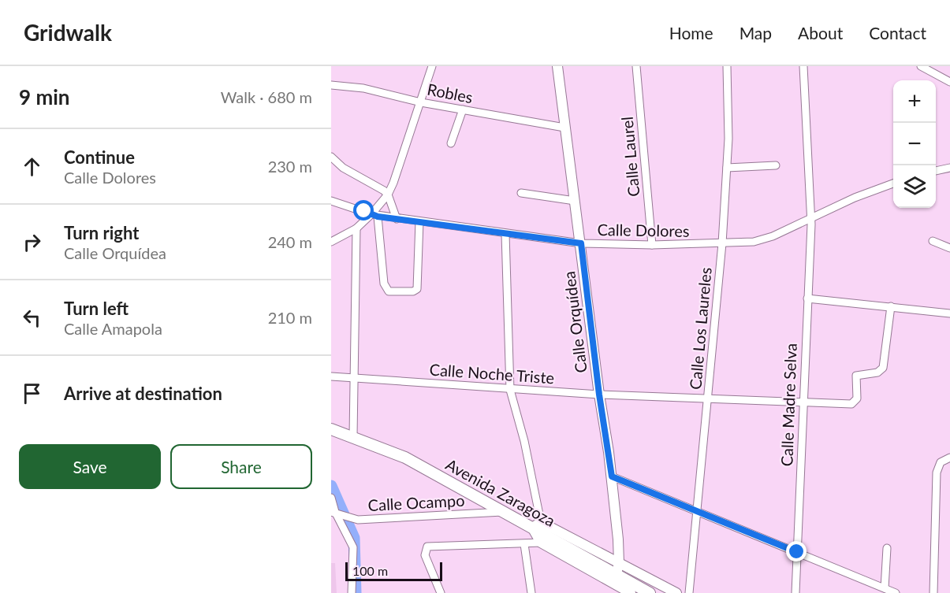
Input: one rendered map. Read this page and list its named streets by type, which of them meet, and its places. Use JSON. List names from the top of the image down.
{
  "streets": {
    "main road": ["Avenida Zaragoza"],
    "street": [
      "Robles",
      "Calle Laurel",
      "Calle Dolores",
      "Calle Orquídea",
      "Calle Los Laureles",
      "Calle Noche Triste",
      "Calle Madre Selva",
      "Calle Ocampo"
    ]
  },
  "crossings": [
    ["Robles", "Calle Orquídea"],
    ["Calle Laurel", "Calle Dolores"],
    ["Calle Dolores", "Calle Orquídea"],
    ["Calle Dolores", "Calle Los Laureles"],
    ["Calle Dolores", "Calle Madre Selva"],
    ["Calle Orquídea", "Calle Noche Triste"],
    ["Calle Orquídea", "Avenida Zaragoza"],
    ["Calle Los Laureles", "Calle Noche Triste"],
    ["Calle Noche Triste", "Calle Madre Selva"],
    ["Avenida Zaragoza", "Calle Ocampo"]
  ],
  "scale_bar": "100 m",
  "page": {
    "header": "Gridwalk",
    "nav": [
      "Home",
      "Map",
      "About",
      "Contact"
    ],
    "heading": ["9 min", "Walk · 680 m"],
    "map_buttons": ["+", "−"],
    "list": [
      ["Continue", "Calle Dolores", "230 m"],
      ["Turn right", "Calle Orquídea", "240 m"],
      ["Turn left", "Calle Amapola", "210 m"],
      "Arrive at destination"
    ],
    "buttons": ["Save", "Share"],
    "scale": "100 m"
  }
}
